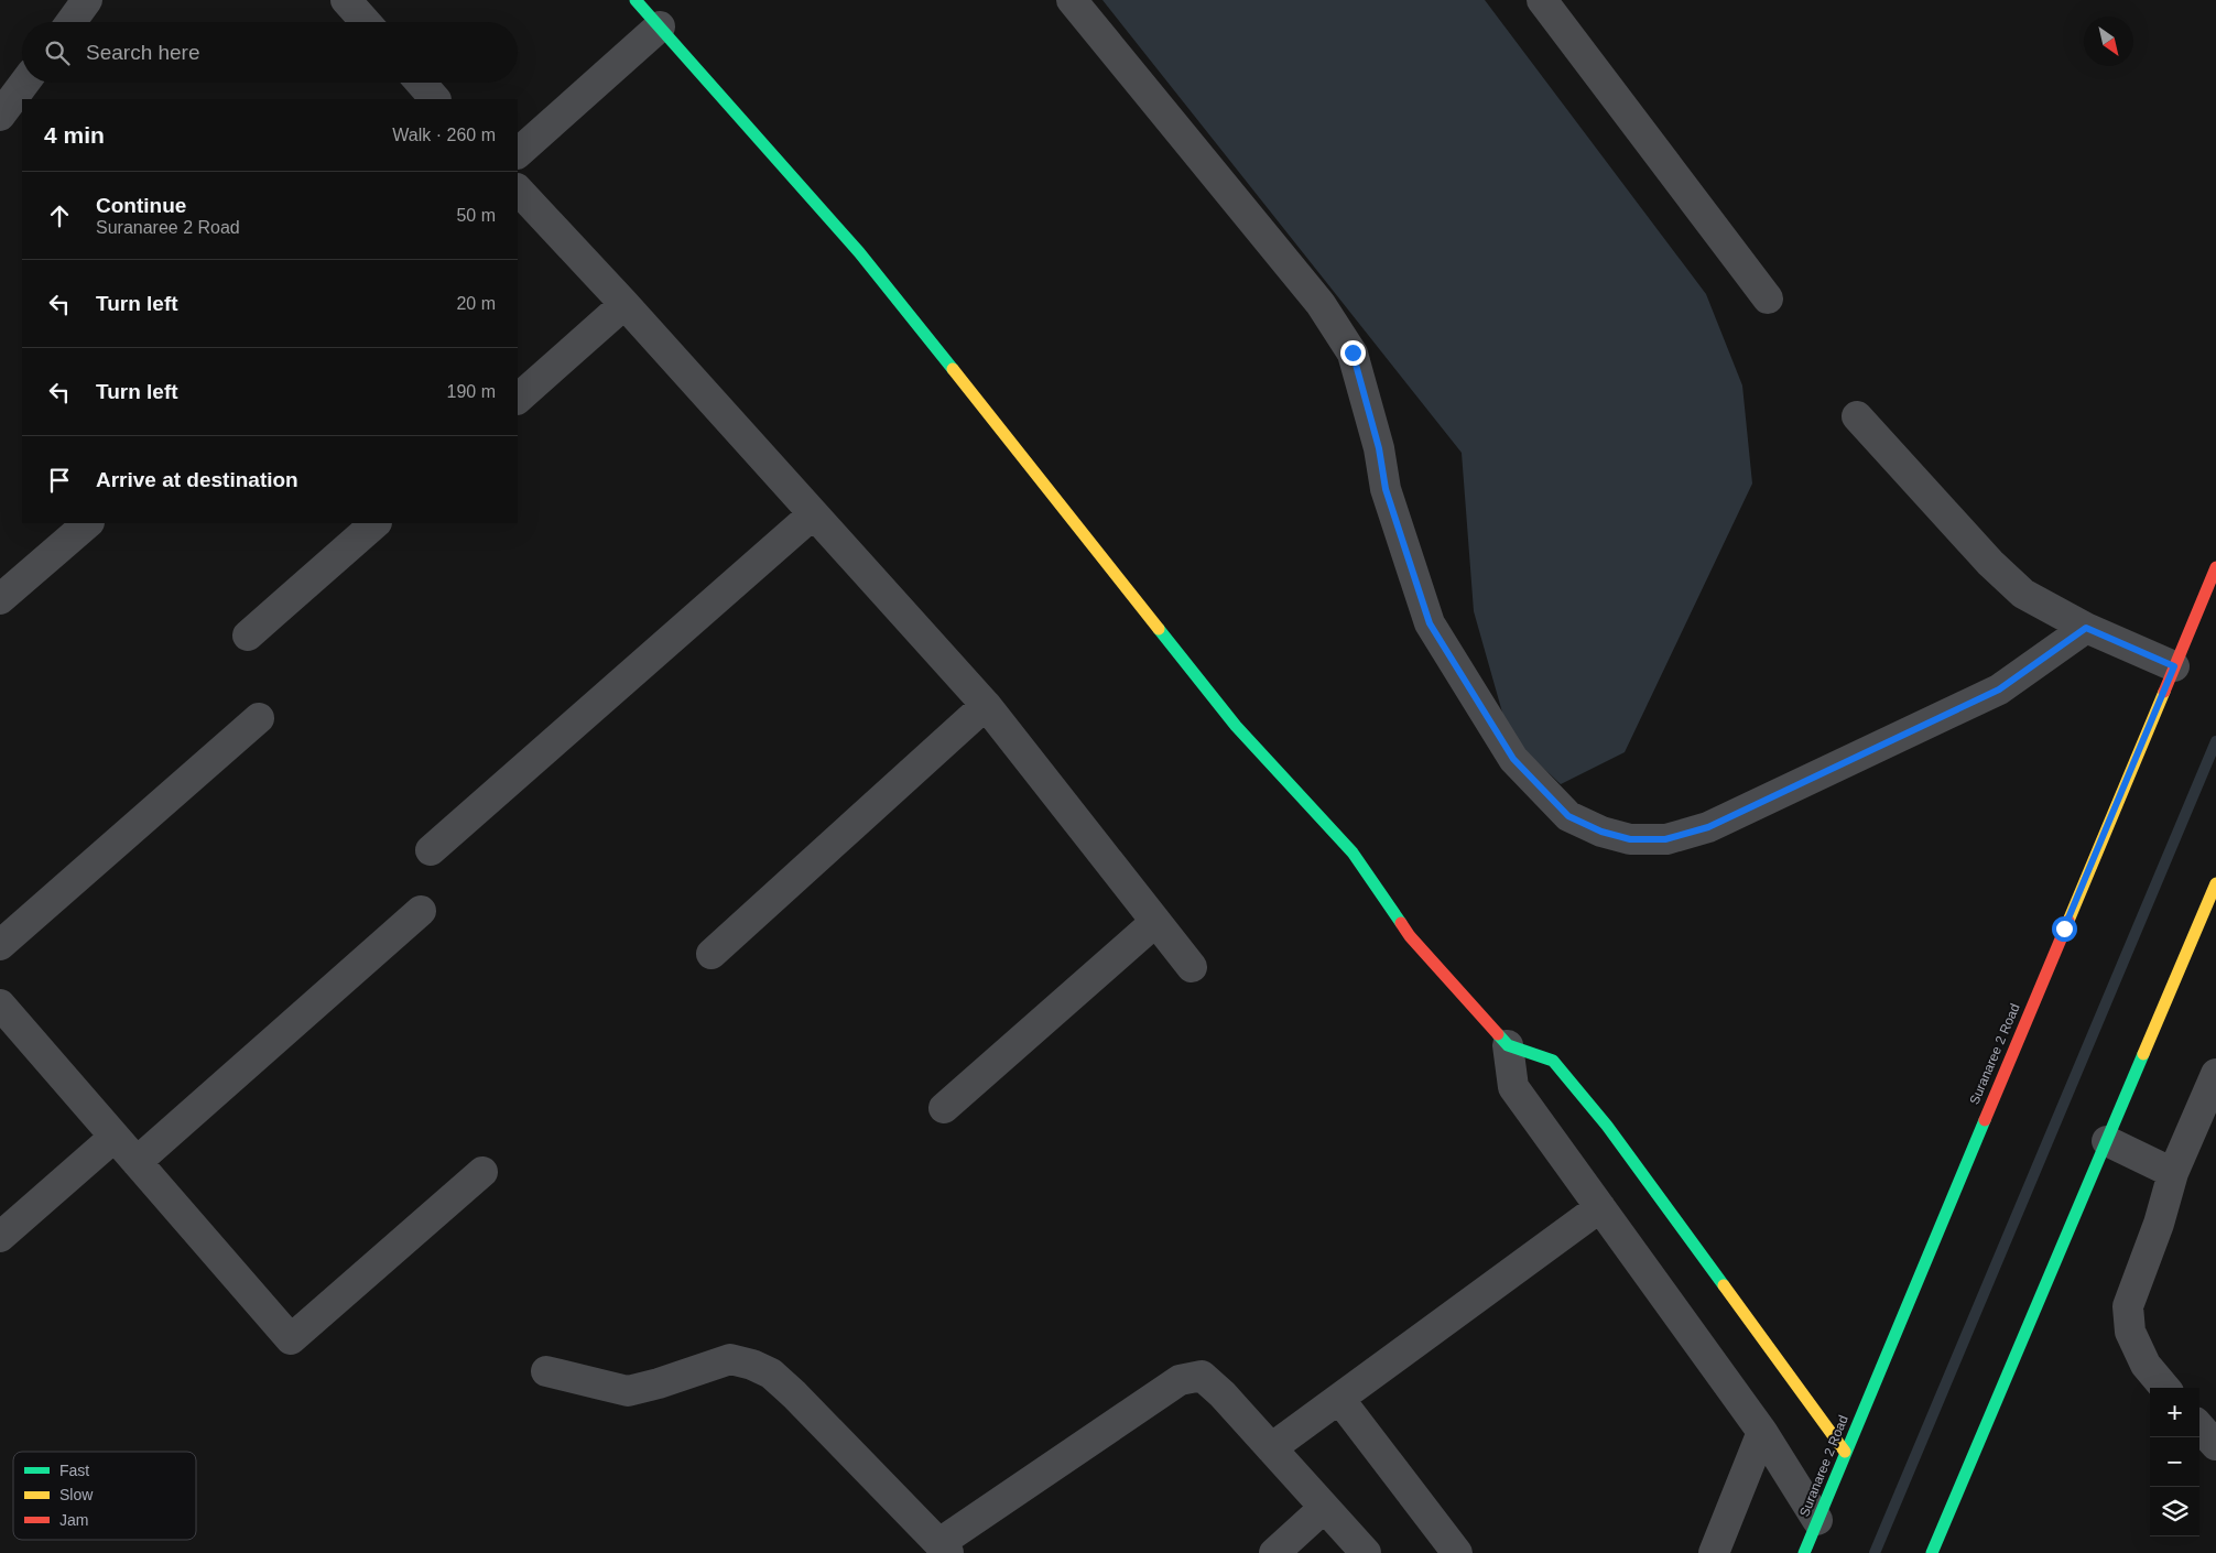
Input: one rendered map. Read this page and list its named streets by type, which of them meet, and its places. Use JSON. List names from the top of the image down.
{
  "streets": {
    "street": ["Suranaree 2 Road"]
  },
  "legend": ["Fast", "Slow", "Jam"],
  "north": "bottom right",
  "page": {
    "search": "Search here",
    "heading": ["4 min", "Walk · 260 m"],
    "list": [
      ["Continue", "Suranaree 2 Road", "50 m"],
      ["Turn left", "20 m"],
      ["Turn left", "190 m"],
      "Arrive at destination"
    ],
    "map_buttons": ["+", "−"]
  }
}
